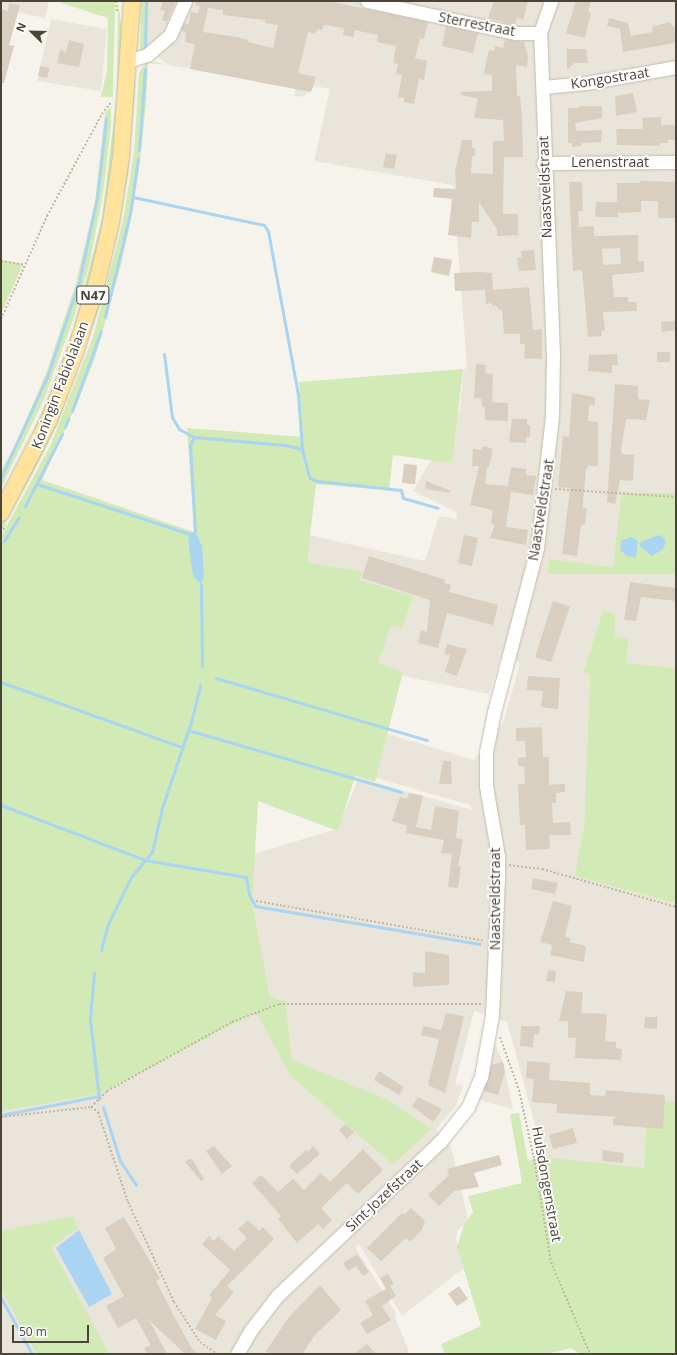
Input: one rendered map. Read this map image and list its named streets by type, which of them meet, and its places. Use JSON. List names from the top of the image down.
{
  "streets": {
    "main road": ["N47", "Koningin Fabiolalaan"],
    "street": [
      "Sterrestraat",
      "Kongostraat",
      "Lenenstraat",
      "Naastveldstraat",
      "Sint-Jozefstraat"
    ],
    "path": ["Hulsdongenstraat"]
  },
  "crossings": [
    ["Sterrestraat", "Naastveldstraat"],
    ["Kongostraat", "Naastveldstraat"],
    ["Lenenstraat", "Naastveldstraat"],
    ["Naastveldstraat", "Hulsdongenstraat"],
    ["Naastveldstraat", "Sint-Jozefstraat"],
    ["Hulsdongenstraat", "Sint-Jozefstraat"]
  ],
  "scale_bar": "50 m",
  "north": "top left"
}
